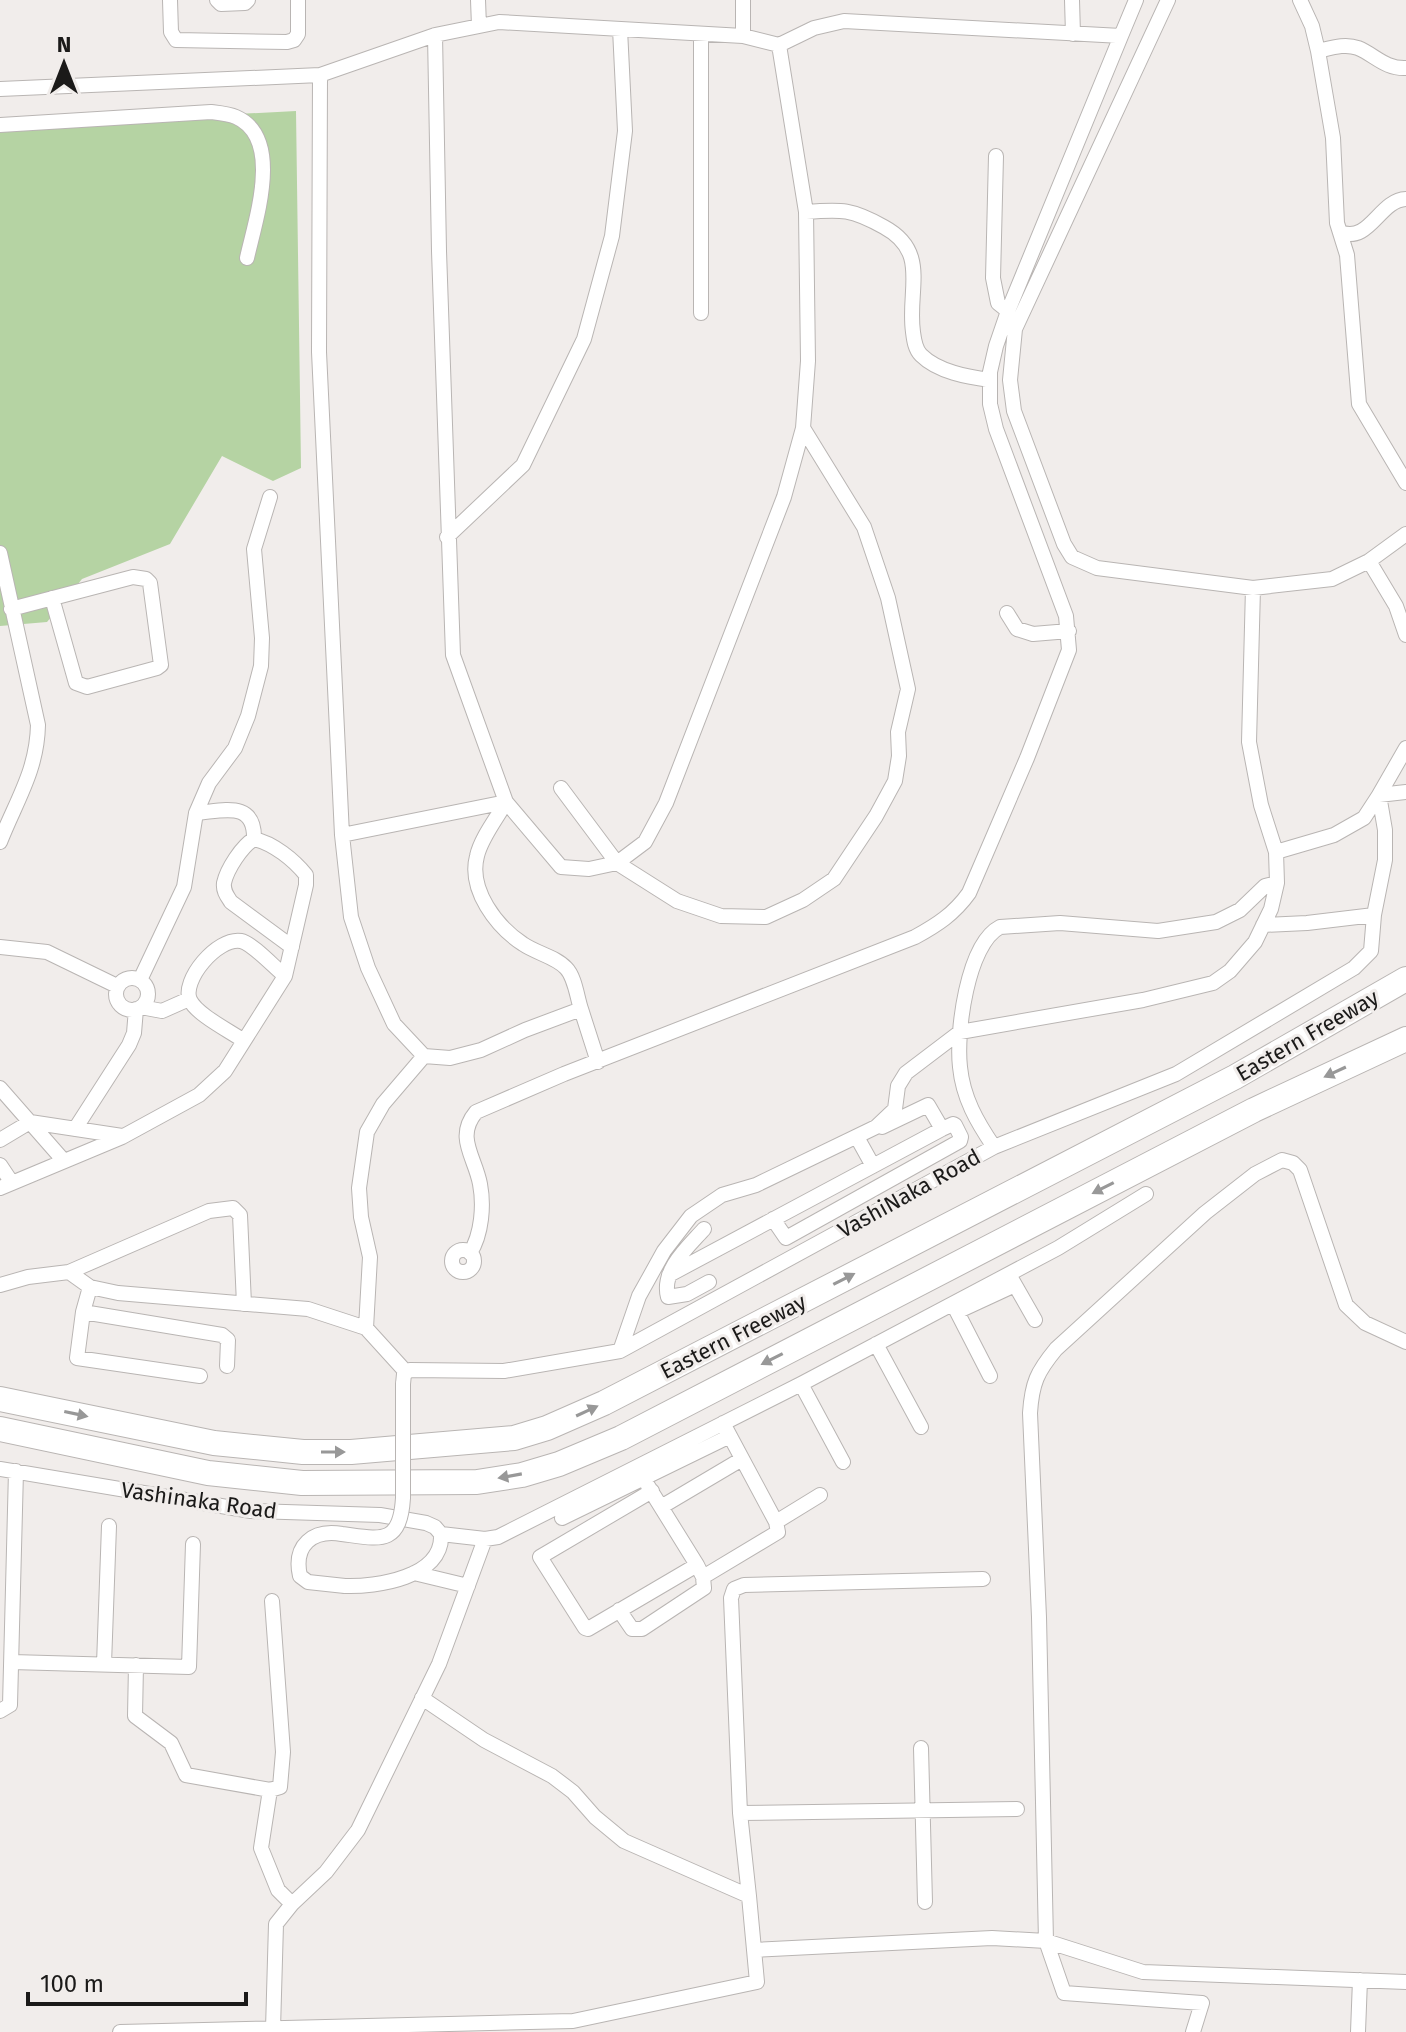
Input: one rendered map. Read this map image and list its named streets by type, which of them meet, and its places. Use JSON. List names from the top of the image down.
{
  "streets": {
    "highway": ["Eastern Freeway"],
    "street": ["VashiNaka Road", "Vashinaka Road"]
  },
  "scale_bar": "100 m",
  "north": "top"
}
